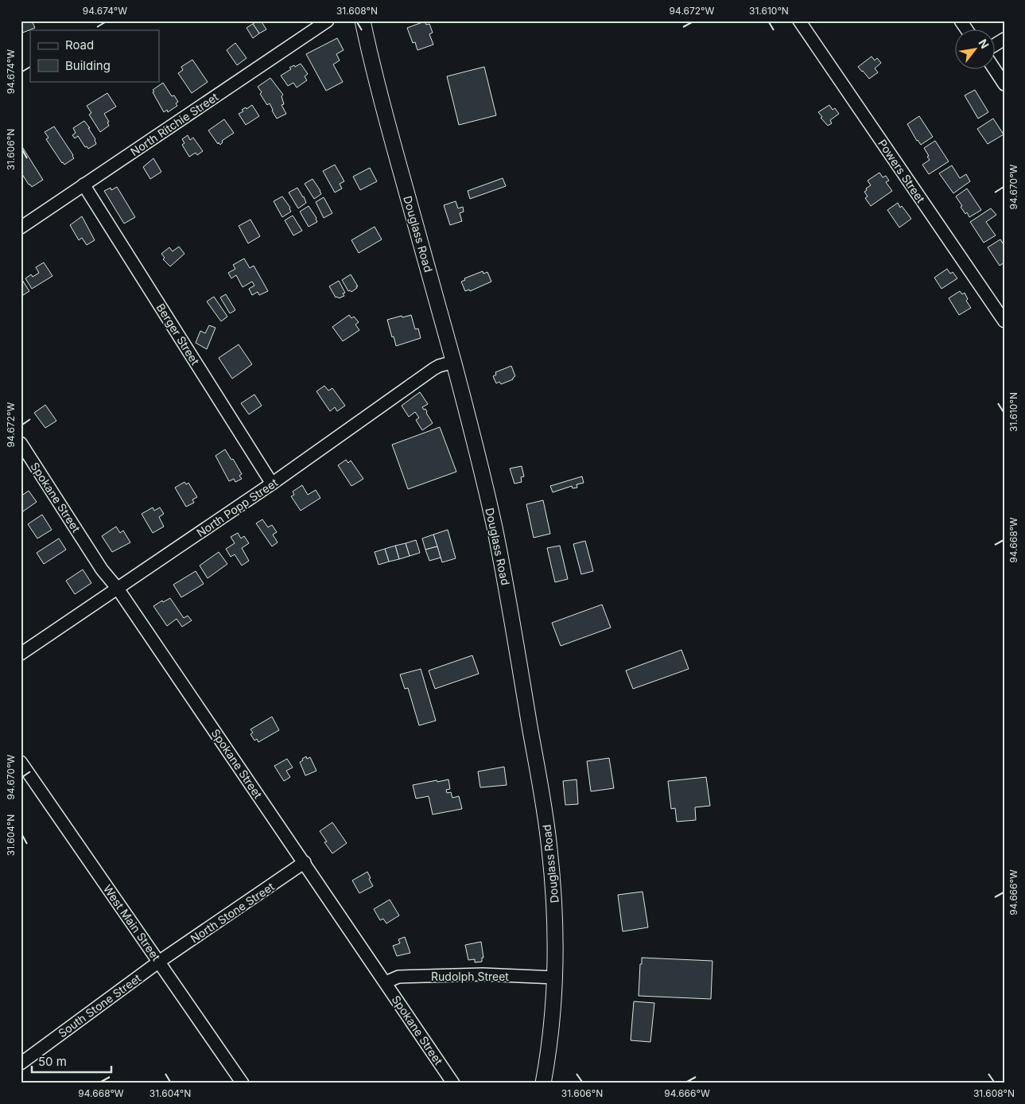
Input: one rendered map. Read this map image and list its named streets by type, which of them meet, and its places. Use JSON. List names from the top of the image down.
{
  "streets": {
    "main road": ["Douglass Road"],
    "street": [
      "North Ritchie Street",
      "Powers Street",
      "Berger Street",
      "Spokane Street",
      "North Popp Street",
      "North Stone Street",
      "West Main Street",
      "Rudolph Street",
      "South Stone Street"
    ]
  },
  "crossings": [
    ["North Ritchie Street", "Berger Street"],
    ["Douglass Road", "North Popp Street"],
    ["Douglass Road", "Rudolph Street"],
    ["Berger Street", "North Popp Street"],
    ["Spokane Street", "North Popp Street"],
    ["Spokane Street", "North Stone Street"],
    ["Spokane Street", "Rudolph Street"],
    ["North Stone Street", "West Main Street"],
    ["North Stone Street", "South Stone Street"],
    ["West Main Street", "South Stone Street"]
  ],
  "legend": ["Road", "Building"],
  "scale_bar": "50 m",
  "north": "top right",
  "coordinates": [
    "94.674°W",
    "31.608°N",
    "94.672°W",
    "31.610°N",
    "31.606°N",
    "94.670°W",
    "94.668°W",
    "31.604°N",
    "94.666°W"
  ]
}
